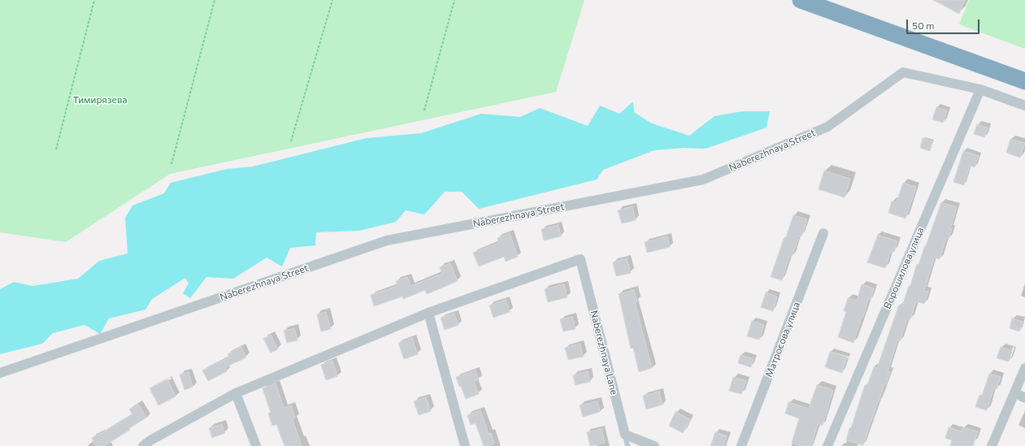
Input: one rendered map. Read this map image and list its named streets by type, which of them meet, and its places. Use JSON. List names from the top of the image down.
{
  "streets": {
    "street": [
      "Naberezhnaya Street",
      "Ворошилова улица",
      "Матросова улица",
      "Naberezhnaya Lane"
    ]
  },
  "crossings": [
    ["Naberezhnaya Street", "Ворошилова улица"]
  ],
  "parks": ["Тимирязева"],
  "scale_bar": "50 m"
}
